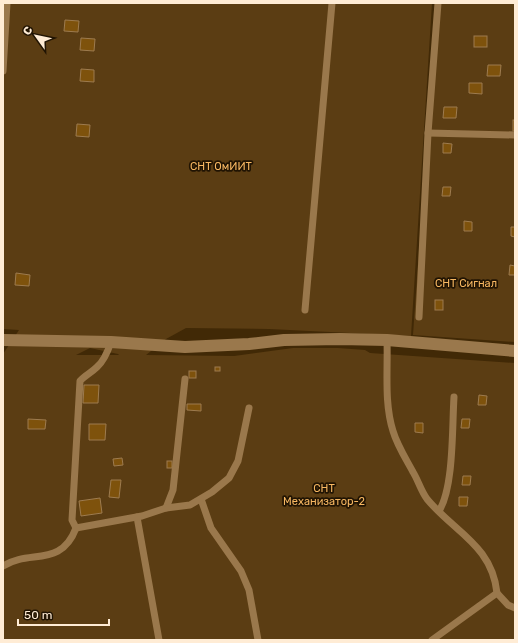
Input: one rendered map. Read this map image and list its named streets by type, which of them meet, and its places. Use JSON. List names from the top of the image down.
{
  "parks": ["СНТ ОмИИТ", "СНТ Сигнал", "СНТ Механизатор-2"],
  "scale_bar": "50 m",
  "north": "top left"
}
